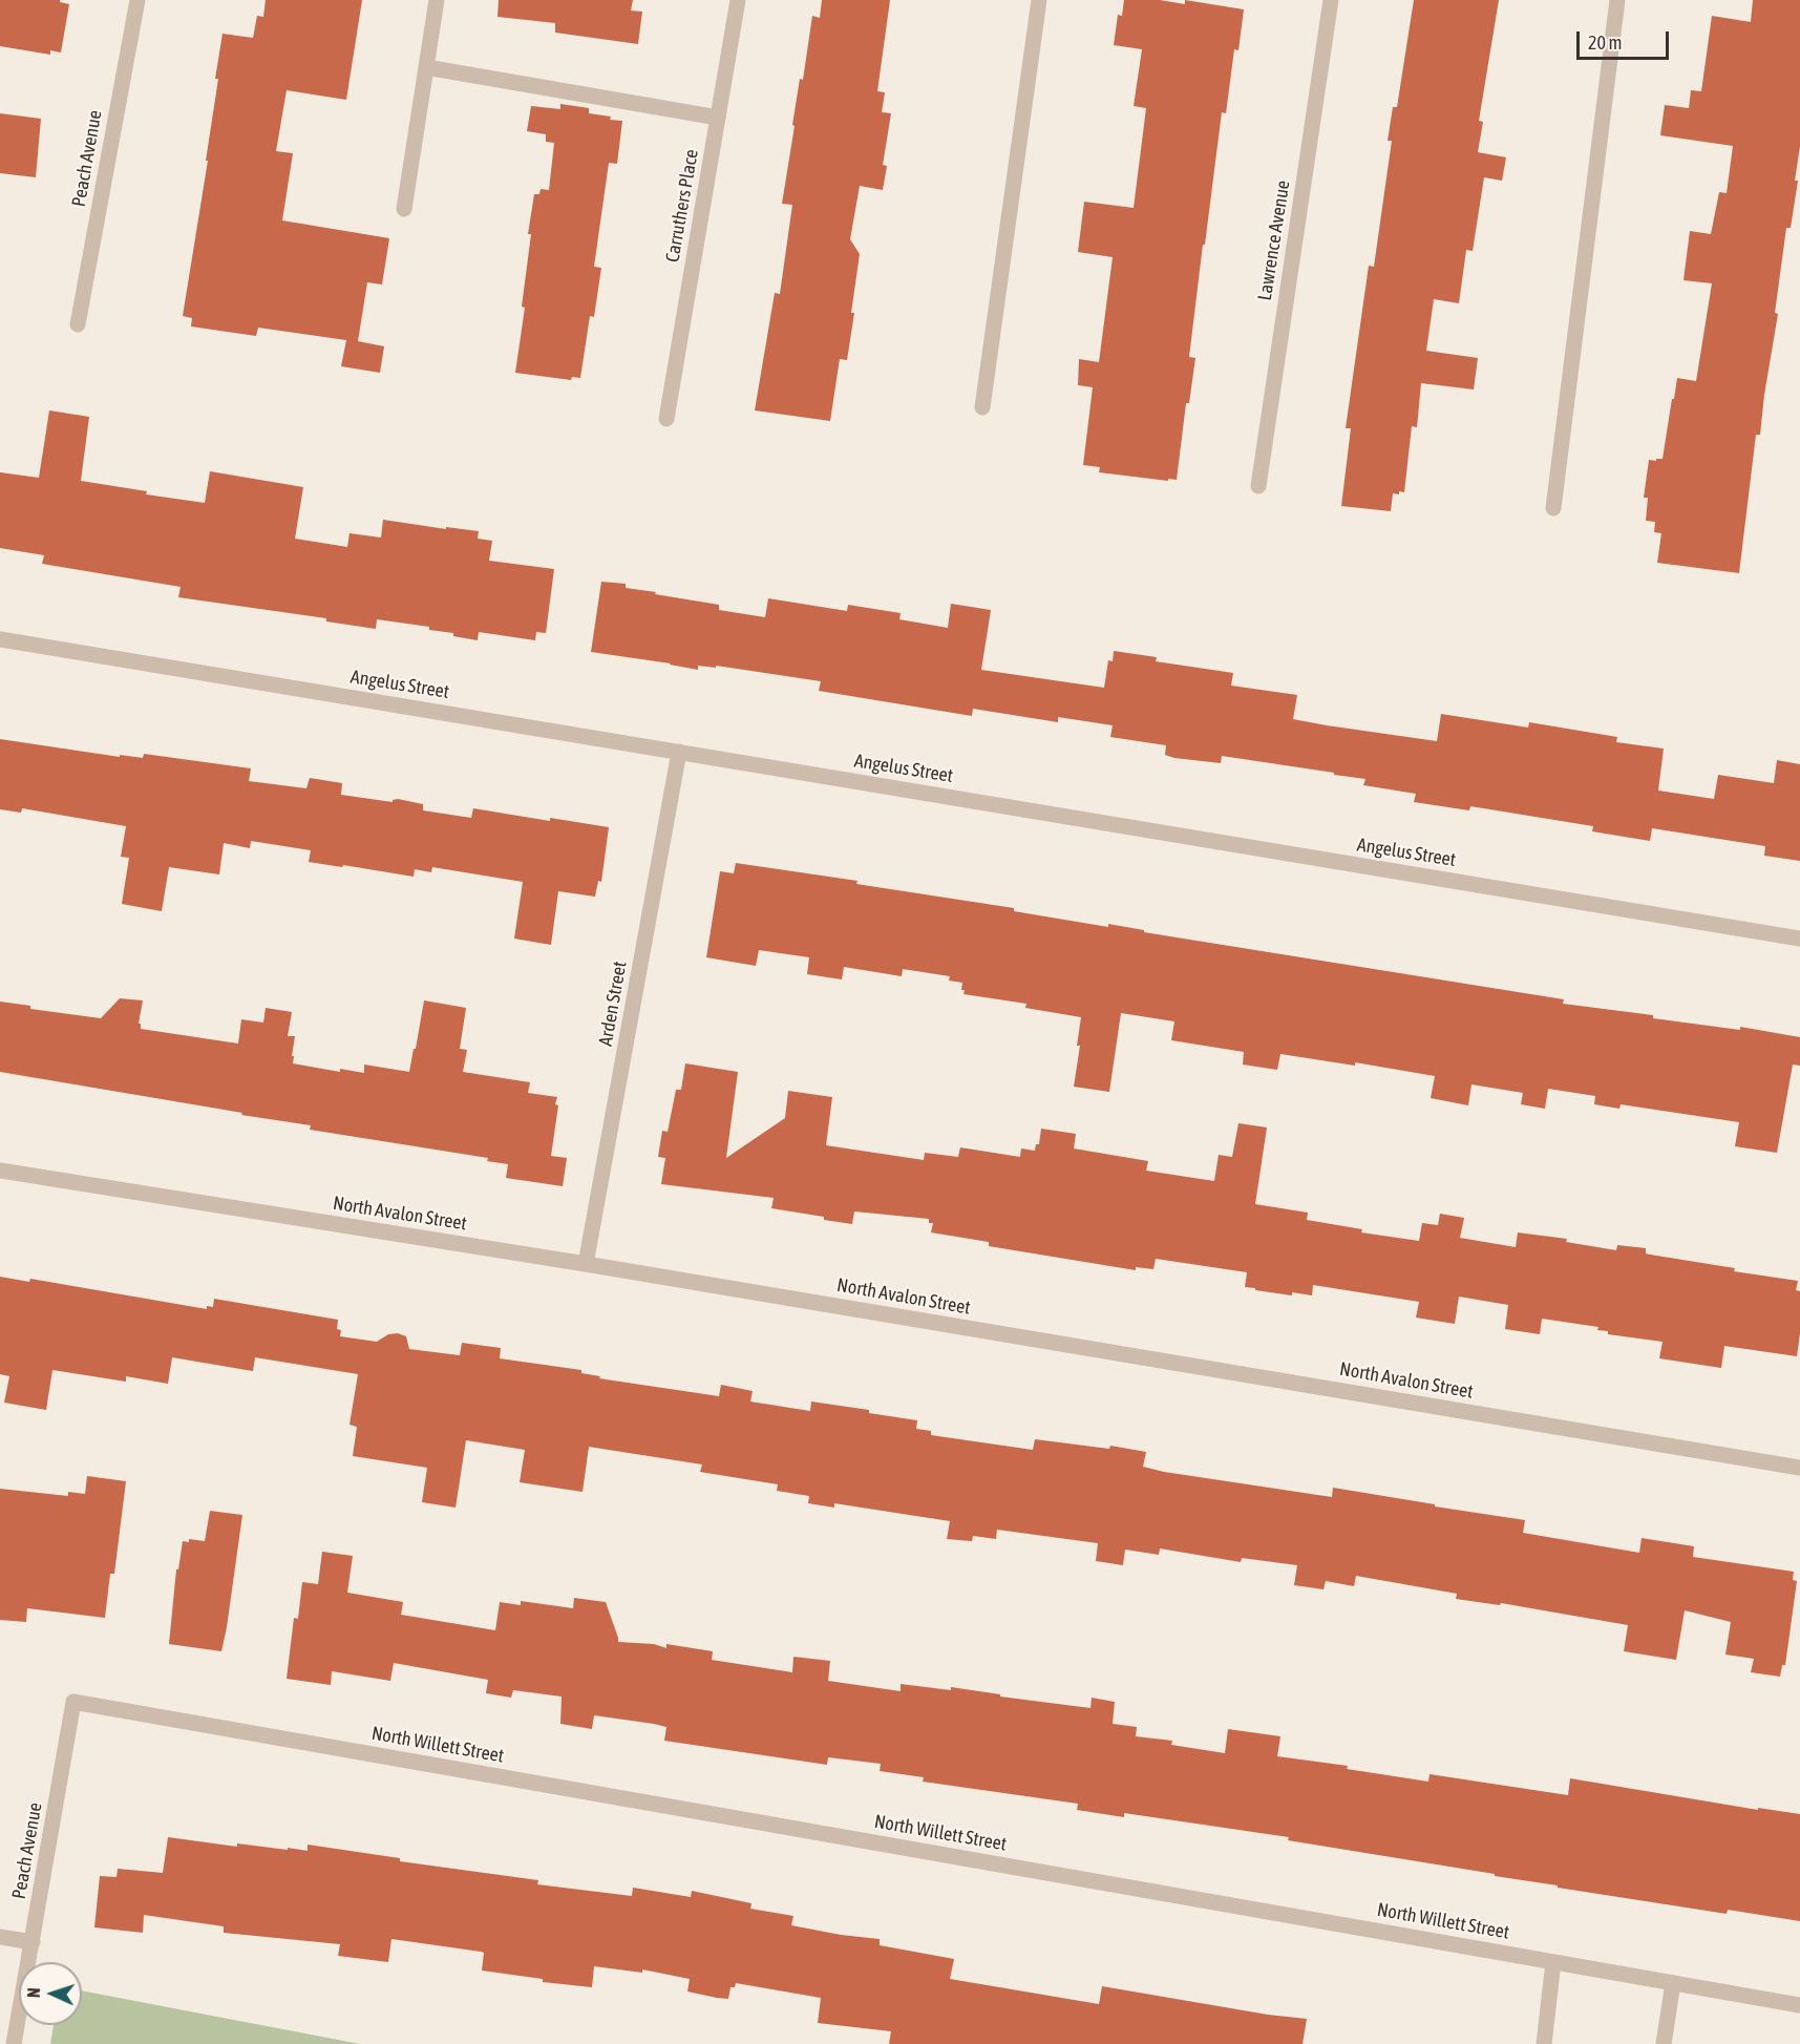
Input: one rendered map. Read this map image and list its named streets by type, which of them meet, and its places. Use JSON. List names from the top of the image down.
{
  "streets": {
    "street": [
      "Peach Avenue",
      "Carruthers Place",
      "Lawrence Avenue",
      "Angelus Street",
      "Arden Street",
      "North Avalon Street",
      "North Willett Street"
    ]
  },
  "crossings": [
    ["Peach Avenue", "North Willett Street"],
    ["Angelus Street", "Arden Street"],
    ["Arden Street", "North Avalon Street"]
  ],
  "scale_bar": "20 m",
  "north": "left"
}
